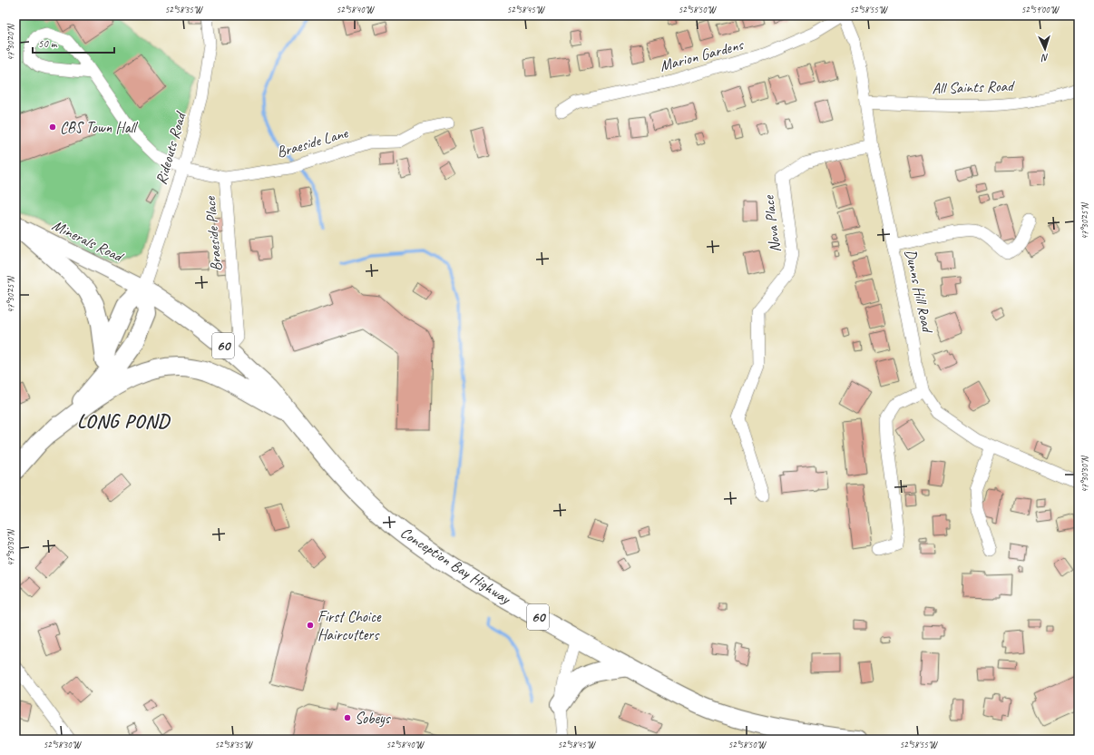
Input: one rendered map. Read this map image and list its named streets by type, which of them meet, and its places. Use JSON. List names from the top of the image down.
{
  "streets": {
    "main road": ["60", "Conception Bay Highway"],
    "street": [
      "Marion Gardens",
      "All Saints Road",
      "Braeside Lane",
      "Rideouts Road",
      "Nova Place",
      "Braeside Place",
      "Minerals Road",
      "Dunns Hill Road"
    ]
  },
  "crossings": [
    ["Marion Gardens", "Dunns Hill Road"],
    ["All Saints Road", "Dunns Hill Road"],
    ["Braeside Lane", "Rideouts Road"],
    ["Braeside Lane", "Braeside Place"],
    ["Rideouts Road", "Minerals Road"],
    ["Rideouts Road", "Conception Bay Highway"],
    ["Nova Place", "Dunns Hill Road"],
    ["Braeside Place", "Conception Bay Highway"],
    ["Minerals Road", "Conception Bay Highway"]
  ],
  "districts": ["LONG POND"],
  "places": ["CBS Town Hall", "First Choice Haircutters", "Sobeys"],
  "scale_bar": "50 m",
  "north": "bottom",
  "coordinates": [
    "52°58'35\"W",
    "52°58'40\"W",
    "52°58'45\"W",
    "52°58'50\"W",
    "52°58'55\"W",
    "52°59'00\"W",
    "47°30'20\"N",
    "47°30'25\"N",
    "47°30'30\"N",
    "52°58'30\"W"
  ]
}
